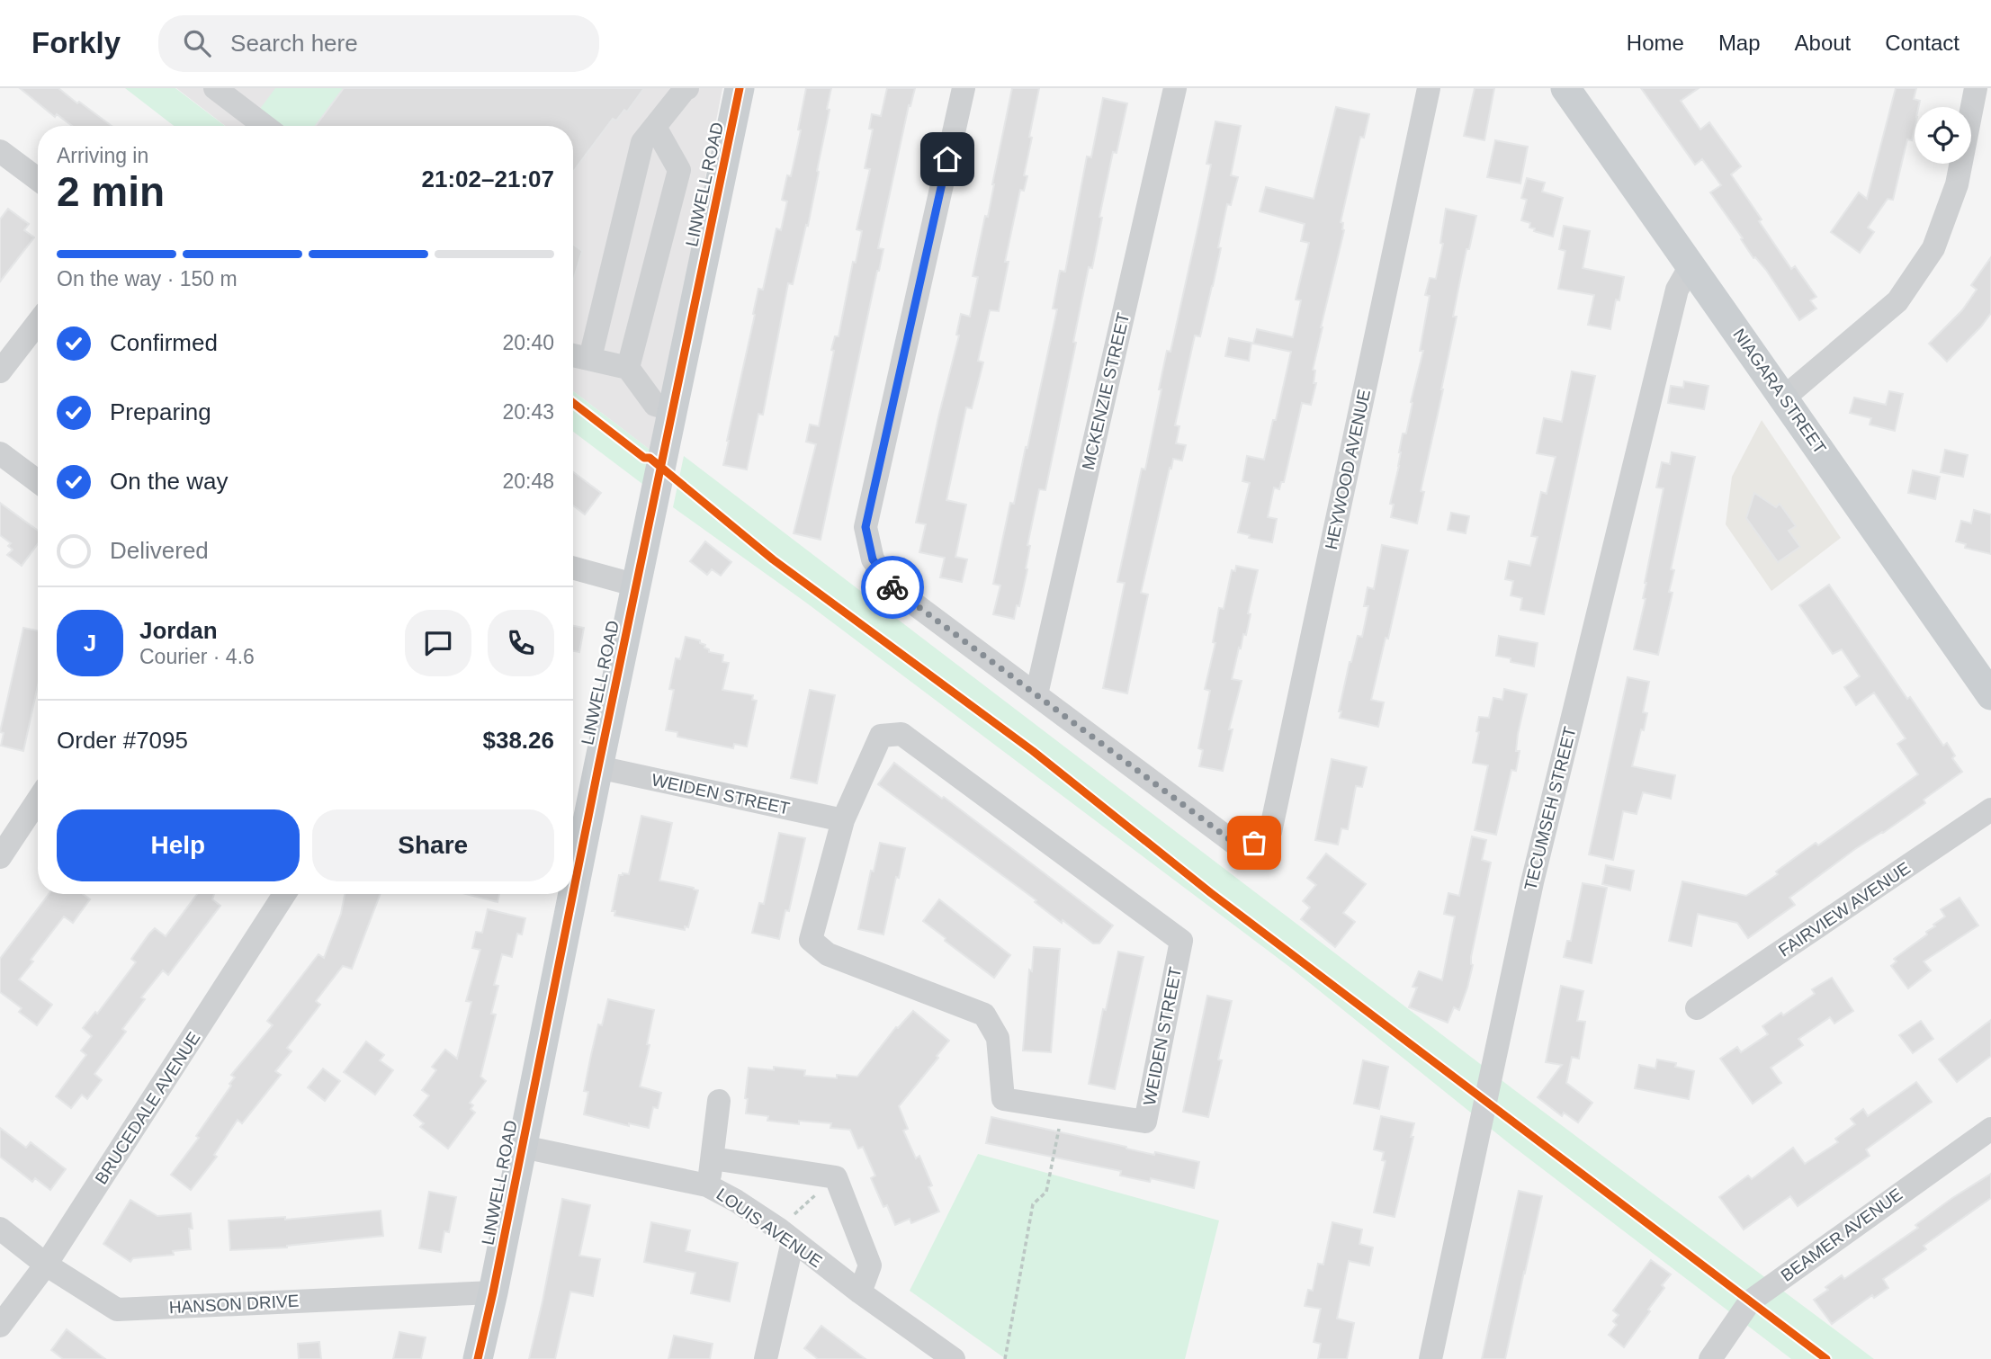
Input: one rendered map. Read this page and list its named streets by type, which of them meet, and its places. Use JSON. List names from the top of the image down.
{
  "streets": {
    "main road": ["LINWELL ROAD", "NIAGARA STREET"],
    "street": [
      "MCKENZIE STREET",
      "HEYWOOD AVENUE",
      "WEIDEN STREET",
      "TECUMSEH STREET",
      "FAIRVIEW AVENUE",
      "BRUCEDALE AVENUE",
      "LOUIS AVENUE",
      "BEAMER AVENUE",
      "HANSON DRIVE"
    ]
  },
  "crossings": [
    ["LINWELL ROAD", "WEIDEN STREET"],
    ["LINWELL ROAD", "LOUIS AVENUE"],
    ["LINWELL ROAD", "HANSON DRIVE"],
    ["MCKENZIE STREET", "HEYWOOD AVENUE"],
    ["NIAGARA STREET", "TECUMSEH STREET"],
    ["BRUCEDALE AVENUE", "HANSON DRIVE"]
  ],
  "page": {
    "header": "Forkly",
    "search": "Search here",
    "nav": [
      "Home",
      "Map",
      "About",
      "Contact"
    ],
    "heading": ["2 min", "Arriving in", "21:02–21:07"],
    "panel": [
      "Jordan",
      "Courier · 4.6",
      "Order #7095",
      "$38.26"
    ],
    "bar": "On the way · 150 m",
    "list": [
      ["Confirmed", "20:40"],
      ["Preparing", "20:43"],
      ["On the way", "20:48"],
      "Delivered"
    ],
    "round": "J",
    "buttons": ["Help", "Share"]
  }
}
